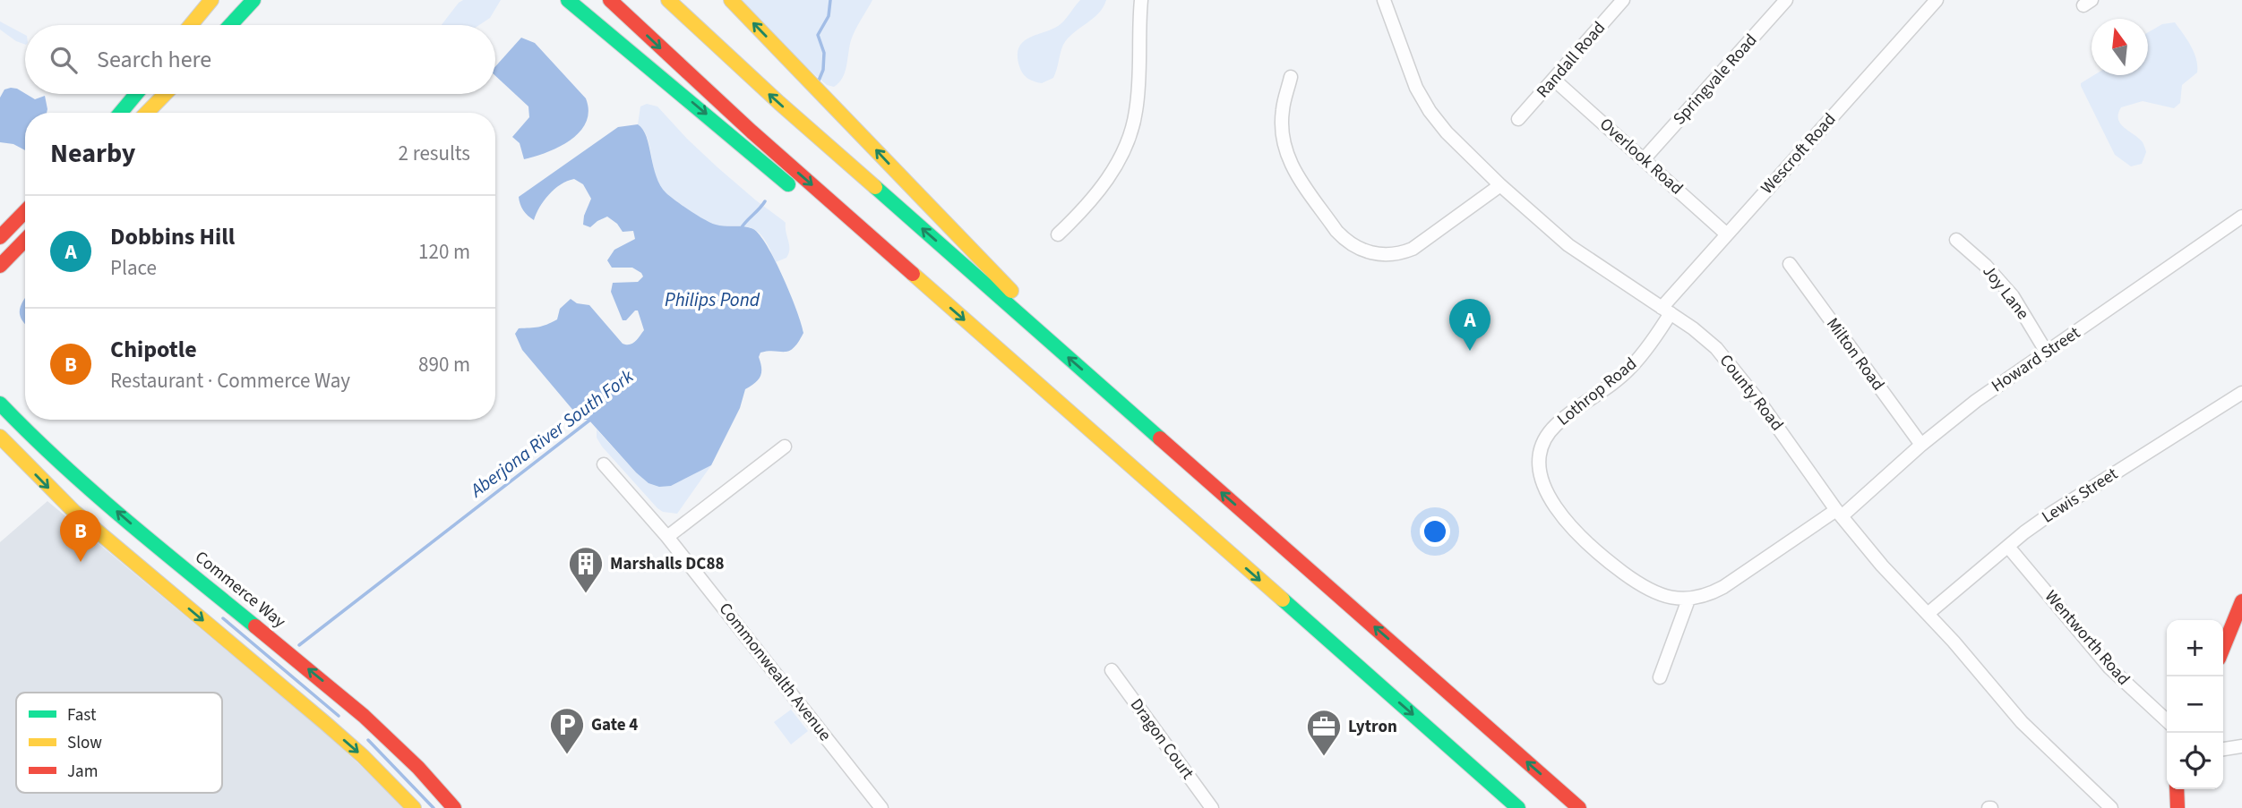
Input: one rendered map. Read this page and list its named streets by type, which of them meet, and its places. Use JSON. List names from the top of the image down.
{
  "streets": {
    "main road": ["Commerce Way"],
    "street": [
      "Randall Road",
      "Springvale Road",
      "Wescroft Road",
      "Overlook Road",
      "Joy Lane",
      "Milton Road",
      "Howard Street",
      "Lothrop Road",
      "County Road",
      "Lewis Street",
      "Wentworth Road",
      "Commonwealth Avenue",
      "Dragon Court"
    ]
  },
  "crossings": [
    ["Randall Road", "Overlook Road"],
    ["Springvale Road", "Overlook Road"],
    ["Wescroft Road", "Overlook Road"],
    ["Wescroft Road", "Lothrop Road"],
    ["Wescroft Road", "County Road"],
    ["Joy Lane", "Howard Street"],
    ["Milton Road", "Howard Street"],
    ["Howard Street", "Lothrop Road"],
    ["Howard Street", "County Road"],
    ["Lothrop Road", "County Road"],
    ["County Road", "Lewis Street"],
    ["Lewis Street", "Wentworth Road"]
  ],
  "water": ["Philips Pond", "Aberjona River South Fork"],
  "places": {
    "building": ["Marshalls DC88"],
    "parking": ["Gate 4"],
    "office": ["Lytron"]
  },
  "legend": ["Fast", "Slow", "Jam"],
  "north": "top",
  "page": {
    "search": "Search here",
    "heading": ["Nearby", "2 results"],
    "list": [
      {
        "mark": "A",
        "name": "Dobbins Hill",
        "note": "Place",
        "value": "120 m"
      },
      {
        "mark": "B",
        "name": "Chipotle",
        "note": "Restaurant · Commerce Way",
        "value": "890 m"
      }
    ],
    "pins": ["A", "B"],
    "map_buttons": ["+", "−"]
  }
}
